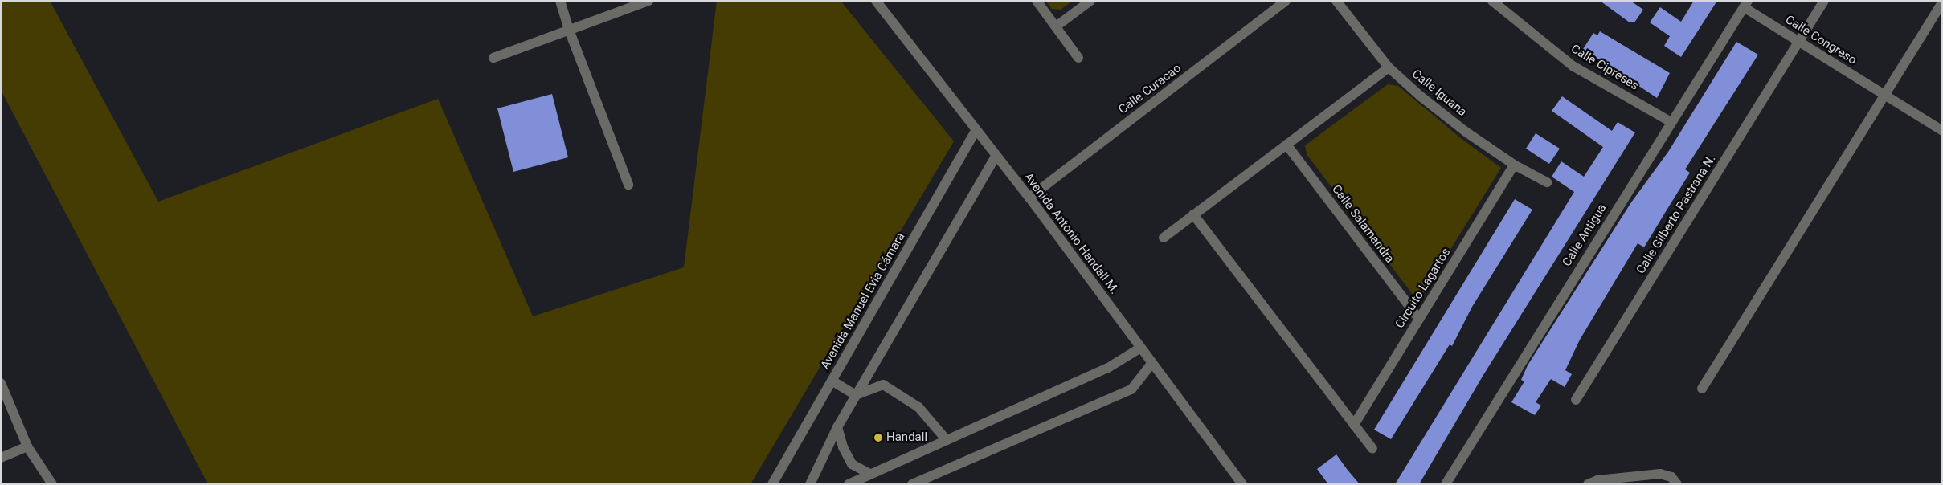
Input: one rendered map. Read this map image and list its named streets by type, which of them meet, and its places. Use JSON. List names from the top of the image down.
{
  "streets": {
    "street": [
      "Calle Congreso",
      "Calle Cipreses",
      "Calle Curacao",
      "Calle Iguana",
      "Calle Gilberto Pastrana N.",
      "Calle Salamandra",
      "Avenida Antonio Handall M.",
      "Calle Antigua",
      "Circuito Lagartos",
      "Avenida Manuel Evia Cámara"
    ]
  },
  "crossings": [
    ["Calle Congreso", "Calle Gilberto Pastrana N."],
    ["Calle Congreso", "Calle Antigua"],
    ["Calle Cipreses", "Calle Antigua"],
    ["Calle Curacao", "Avenida Antonio Handall M."],
    ["Calle Iguana", "Circuito Lagartos"],
    ["Calle Salamandra", "Circuito Lagartos"],
    ["Avenida Antonio Handall M.", "Avenida Manuel Evia Cámara"]
  ],
  "places": ["Handall"]
}
